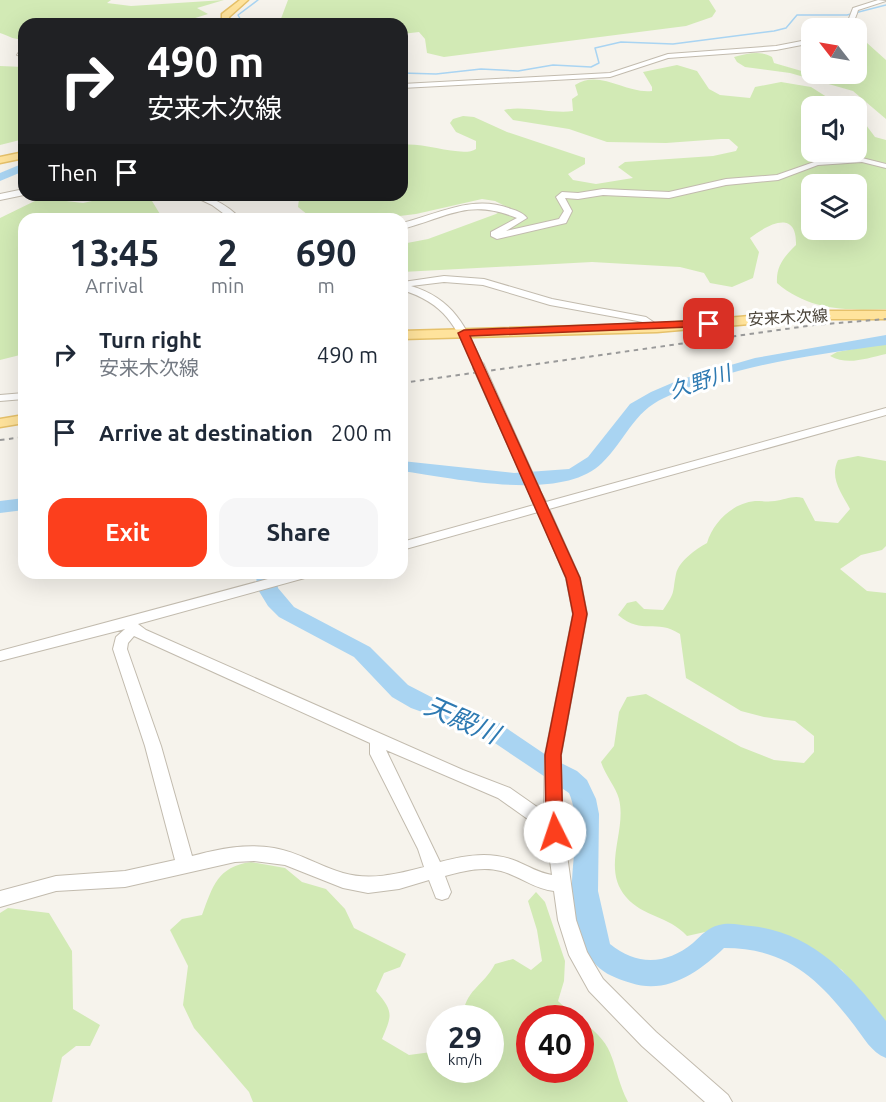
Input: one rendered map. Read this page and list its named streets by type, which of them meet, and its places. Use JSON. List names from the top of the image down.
{
  "streets": {
    "main road": ["安来木次線"]
  },
  "water": ["久野川", "天殿川"],
  "north": "top left",
  "page": {
    "turn": ["490 m", "安来木次線"],
    "then": "Then",
    "eta": [
      "13:45",
      "Arrival",
      "2",
      "min",
      "690",
      "m"
    ],
    "list": [
      {
        "name": "Turn right",
        "note": "安来木次線",
        "value": "490 m"
      },
      {
        "name": "Arrive at destination",
        "value": "200 m"
      }
    ],
    "buttons": ["Exit", "Share"],
    "speed": "29 km/h",
    "limit": "40"
  }
}
